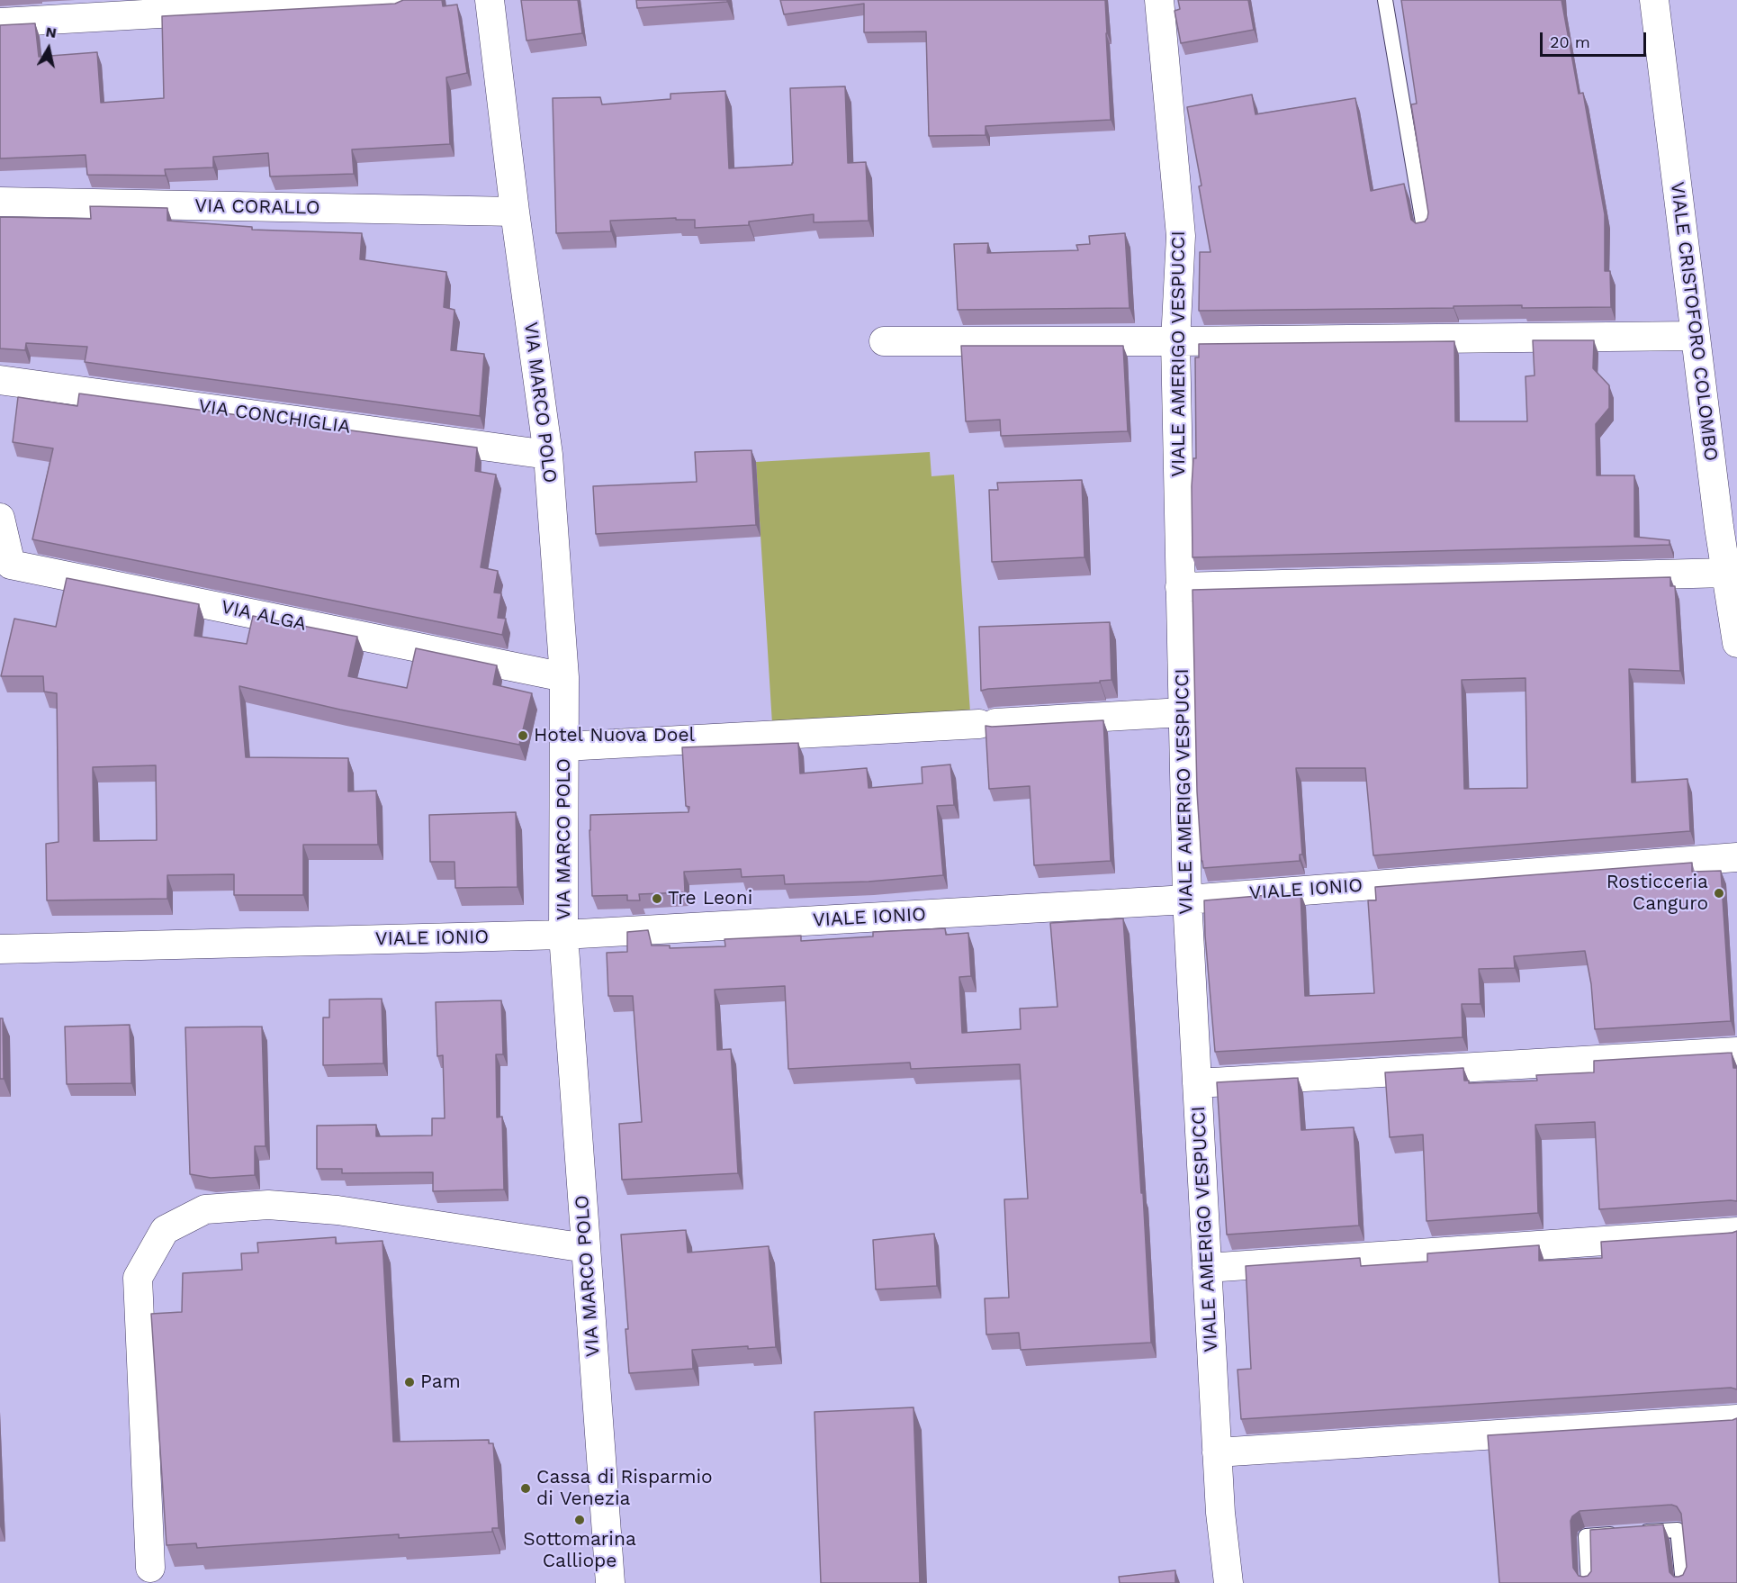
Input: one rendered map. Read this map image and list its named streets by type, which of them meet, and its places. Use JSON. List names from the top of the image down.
{
  "streets": {
    "street": [
      "VIA CORALLO",
      "VIALE CRISTOFORO COLOMBO",
      "VIALE AMERIGO VESPUCCI",
      "VIA MARCO POLO",
      "VIA CONCHIGLIA",
      "VIA ALGA",
      "VIALE IONIO"
    ]
  },
  "crossings": [
    ["VIA CORALLO", "VIA MARCO POLO"],
    ["VIALE AMERIGO VESPUCCI", "VIALE IONIO"],
    ["VIA MARCO POLO", "VIA CONCHIGLIA"],
    ["VIA MARCO POLO", "VIA ALGA"],
    ["VIA MARCO POLO", "VIALE IONIO"]
  ],
  "places": [
    "Hotel Nuova Doel",
    "Rosticceria Canguro",
    "Tre Leoni",
    "Pam",
    "Cassa di Risparmio di Venezia",
    "Sottomarina Calliope"
  ],
  "scale_bar": "20 m",
  "north": "top"
}
